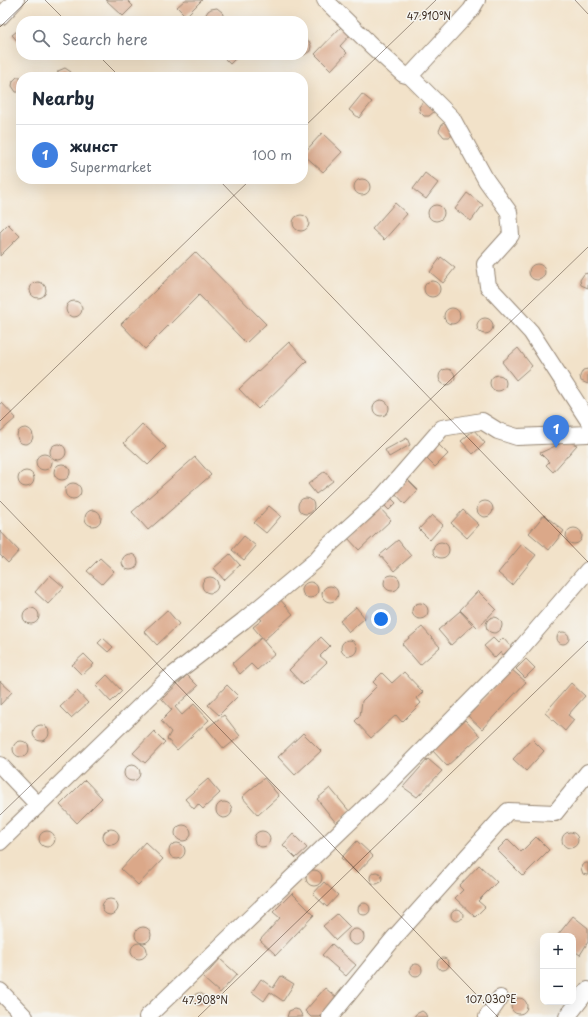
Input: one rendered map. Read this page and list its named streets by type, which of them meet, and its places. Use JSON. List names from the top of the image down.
{
  "page": {
    "search": "Search here",
    "heading": "Nearby",
    "list": [
      {
        "mark": "1",
        "name": "жинст",
        "note": "Supermarket",
        "value": "100 m"
      }
    ],
    "pins": "1",
    "map_buttons": ["+", "−"]
  },
  "coordinates": ["47.910°N", "107.030°E", "47.908°N"]
}
